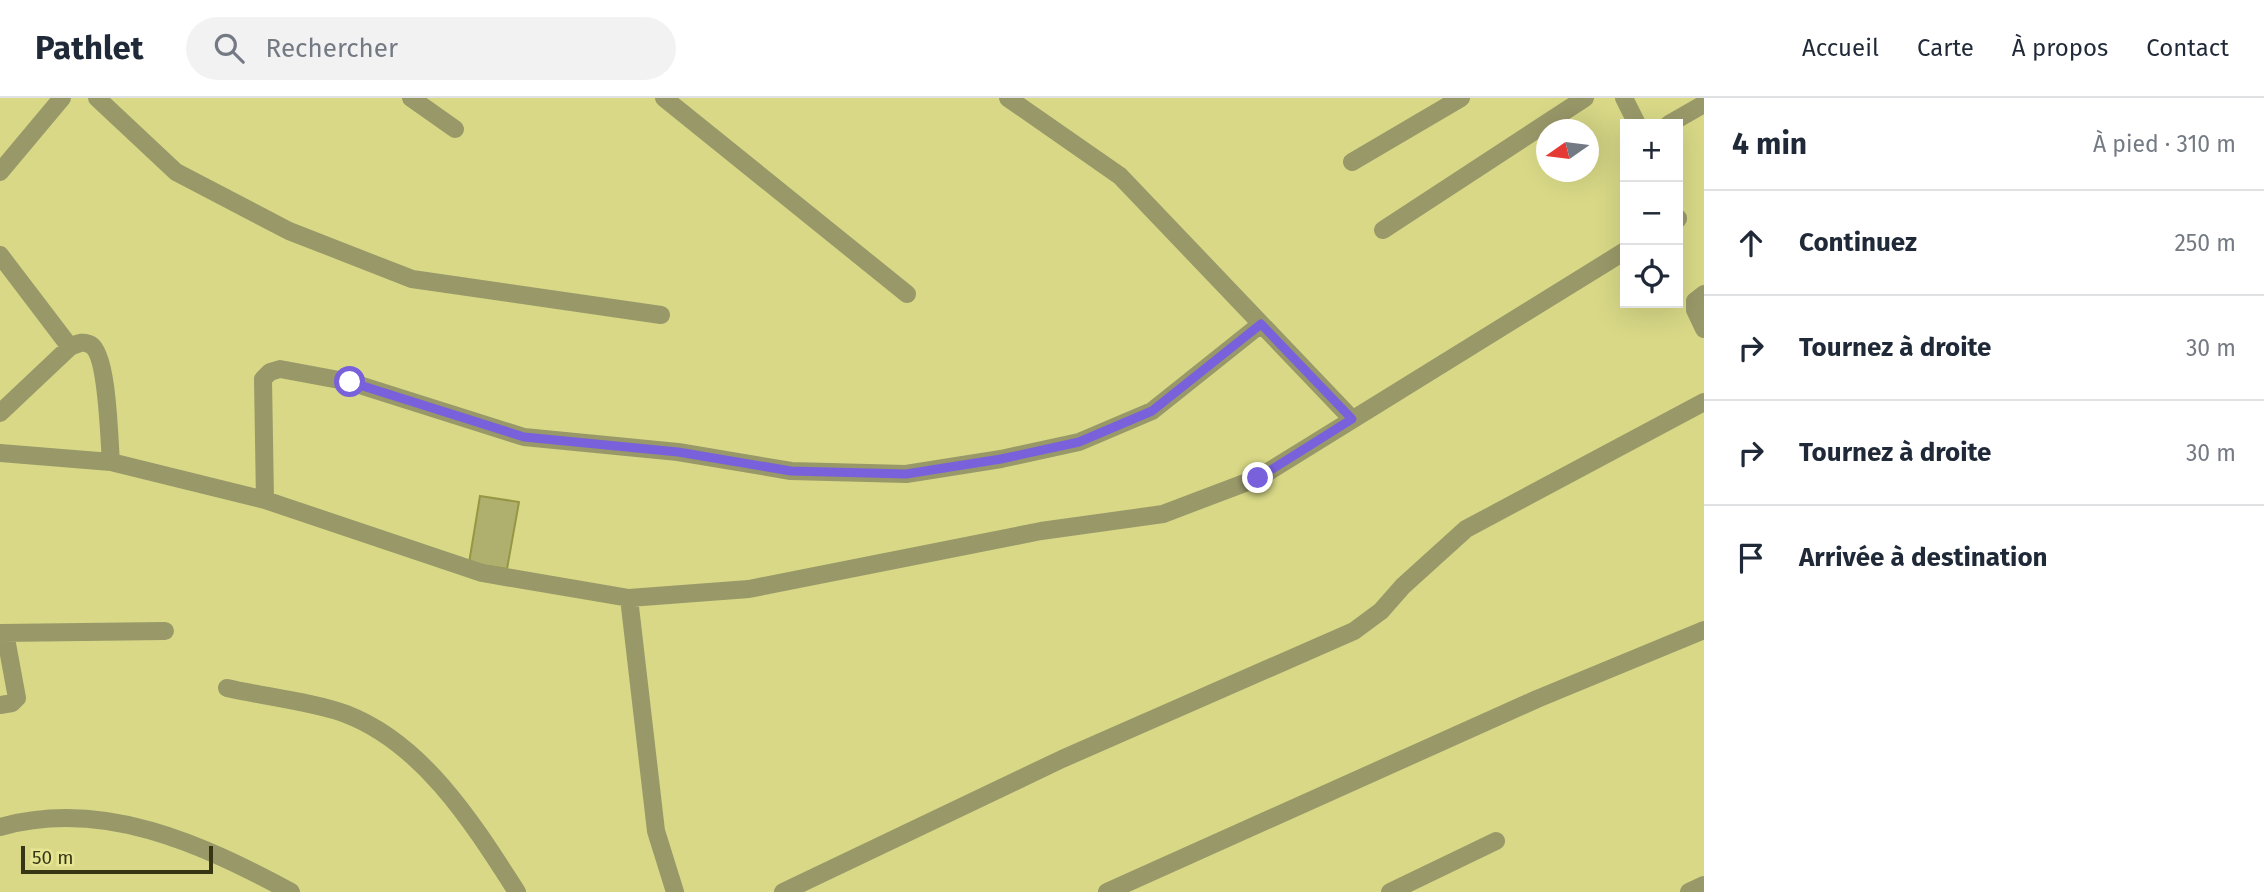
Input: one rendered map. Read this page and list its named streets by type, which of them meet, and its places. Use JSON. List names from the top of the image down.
{
  "scale_bar": "50 m",
  "north": "left",
  "page": {
    "header": "Pathlet",
    "search": "Rechercher",
    "nav": [
      "Accueil",
      "Carte",
      "À propos",
      "Contact"
    ],
    "heading": ["4 min", "À pied · 310 m"],
    "map_buttons": ["+", "−"],
    "list": [
      ["Continuez", "250 m"],
      ["Tournez à droite", "30 m"],
      ["Tournez à droite", "30 m"],
      "Arrivée à destination"
    ],
    "scale": "50 m"
  }
}
